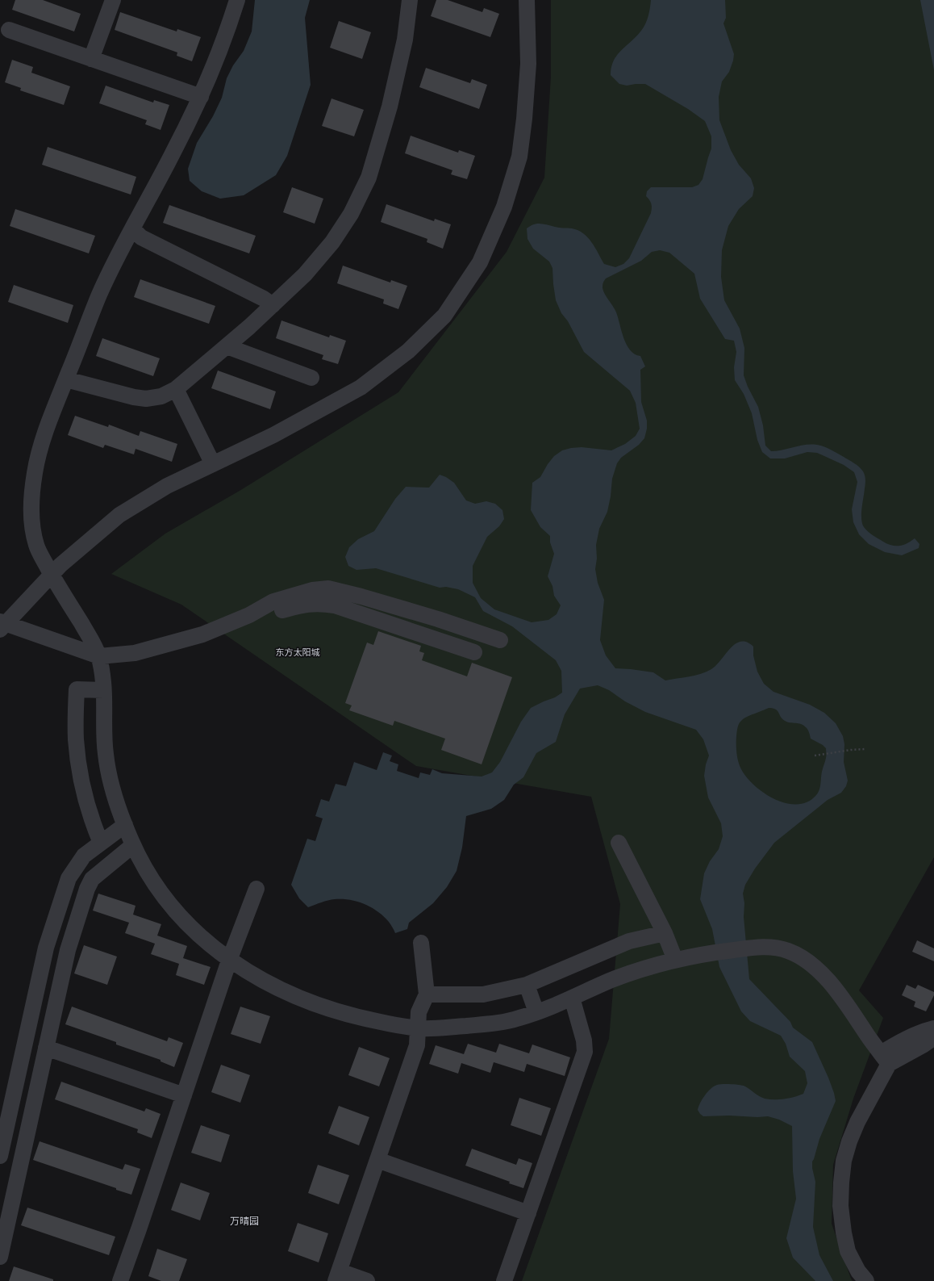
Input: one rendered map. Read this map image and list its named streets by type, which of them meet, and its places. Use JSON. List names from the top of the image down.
{
  "districts": ["东方太阳城", "万晴园"]
}
